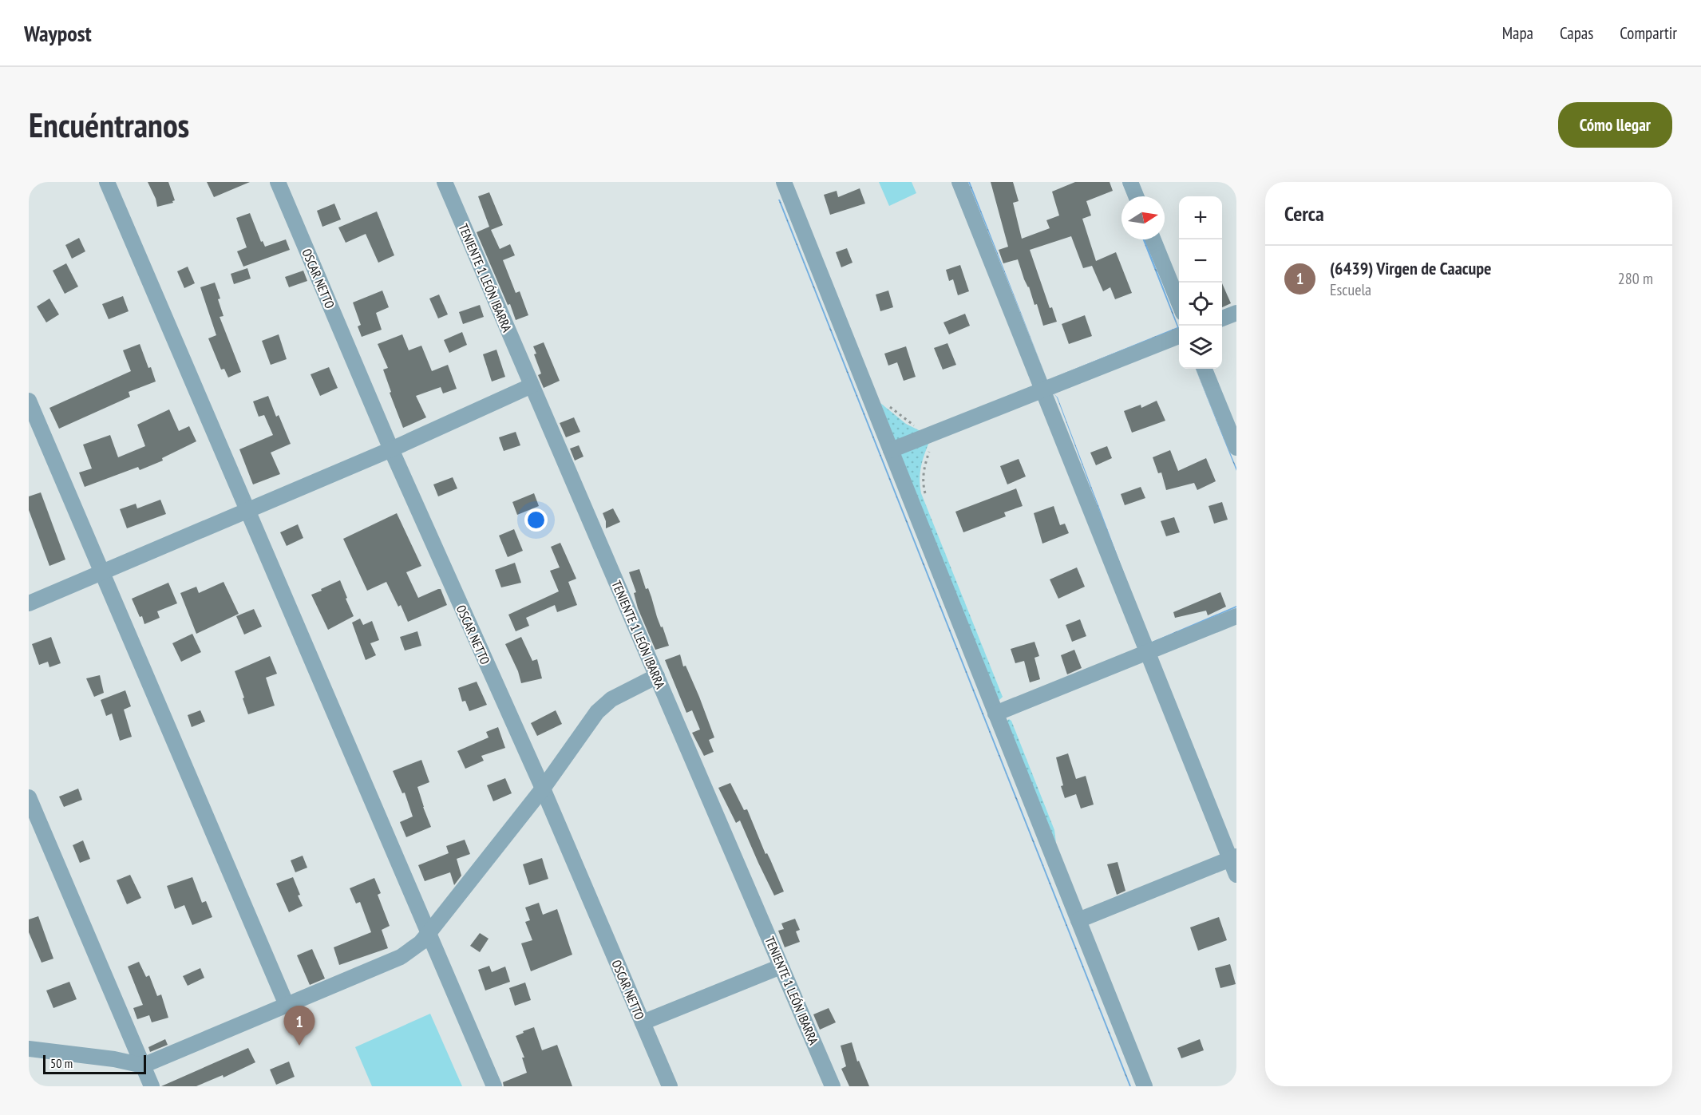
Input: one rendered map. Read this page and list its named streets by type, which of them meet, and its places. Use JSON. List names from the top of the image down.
{
  "streets": {
    "street": ["TENIENTE 1 LEÓN IBARRA", "OSCAR NETTO"]
  },
  "scale_bar": "50 m",
  "north": "right",
  "page": {
    "header": "Waypost",
    "nav": ["Mapa", "Capas", "Compartir"],
    "buttons": "Cómo llegar",
    "title": "Encuéntranos",
    "heading": "Cerca",
    "map_buttons": ["+", "−"],
    "list": [
      {
        "mark": "1",
        "name": "(6439) Virgen de Caacupe",
        "note": "Escuela",
        "value": "280 m"
      }
    ],
    "pins": "1",
    "scale": "50 m"
  }
}
